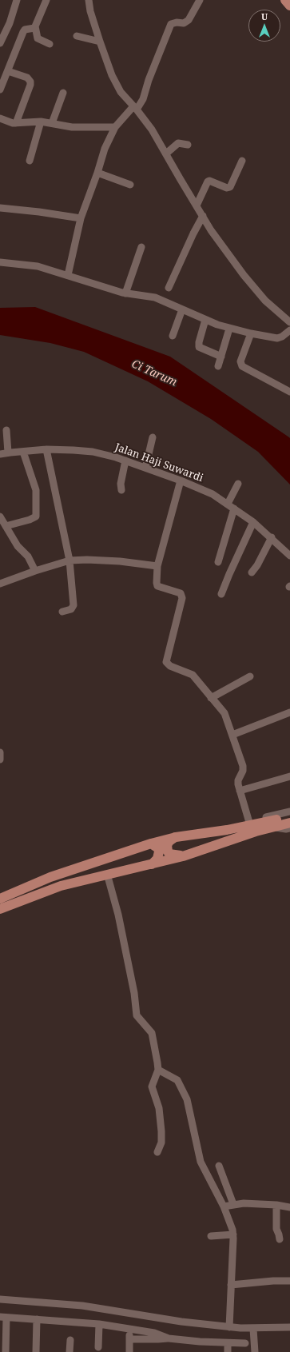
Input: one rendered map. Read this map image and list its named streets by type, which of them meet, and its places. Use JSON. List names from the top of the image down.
{
  "streets": {
    "street": ["Jalan Haji Suwardi"]
  },
  "water": ["Ci Tarum"],
  "north": "top"
}
